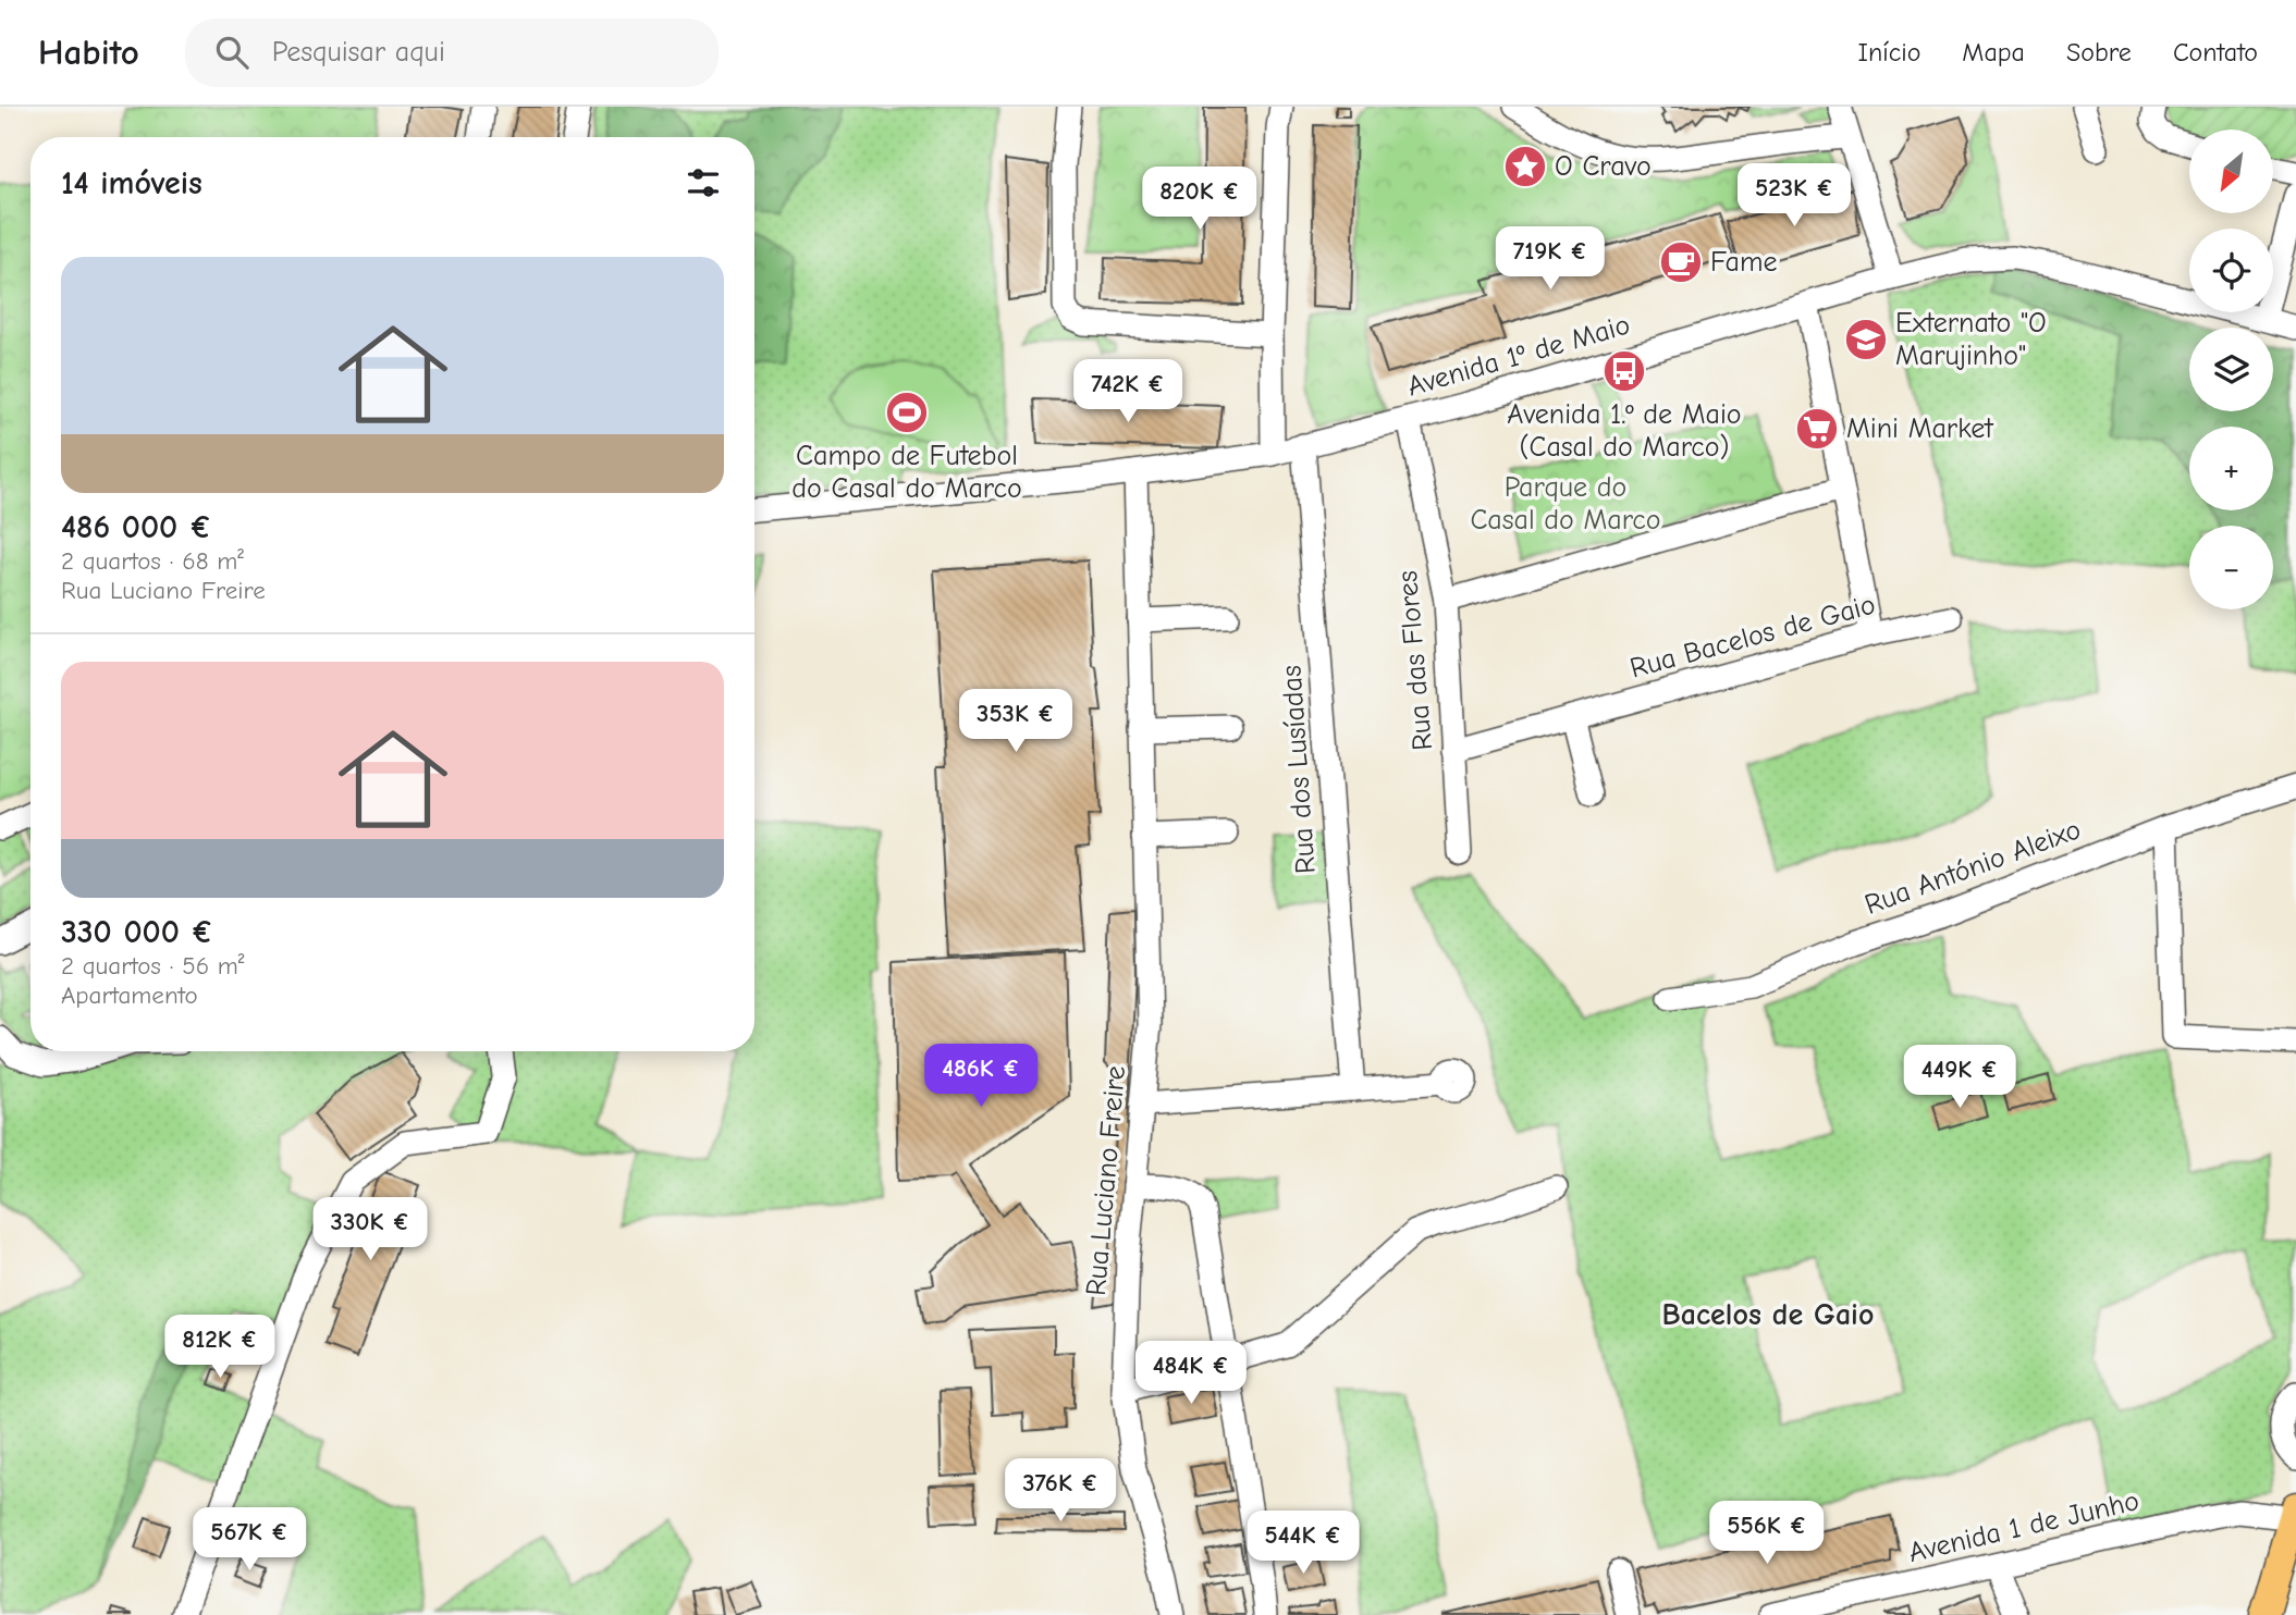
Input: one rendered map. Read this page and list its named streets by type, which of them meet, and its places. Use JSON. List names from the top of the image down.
{
  "streets": {
    "street": [
      "Avenida 1º de Maio",
      "Rua Bacelos de Gaio",
      "Rua das Flores",
      "Rua dos Lusíadas",
      "Rua António Aleixo",
      "Rua Luciano Freire",
      "Avenida 1 de Junho"
    ]
  },
  "crossings": [
    ["Avenida 1º de Maio", "Rua das Flores"],
    ["Avenida 1º de Maio", "Rua dos Lusíadas"],
    ["Avenida 1º de Maio", "Rua Luciano Freire"],
    ["Rua Bacelos de Gaio", "Rua das Flores"]
  ],
  "districts": ["Bacelos de Gaio"],
  "parks": ["Parque do Casal do Marco"],
  "places": {
    "place": ["O Cravo"],
    "cafe": ["Fame"],
    "school or university": ["Externato \"O Marujinho\""],
    "bus stop": ["Avenida 1.º de Maio (Casal do Marco)"],
    "sports": ["Campo de Futebol do Casal do Marco"],
    "supermarket": ["Mini Market"]
  },
  "north": "bottom left",
  "page": {
    "header": "Habito",
    "search": "Pesquisar aqui",
    "nav": [
      "Início",
      "Mapa",
      "Sobre",
      "Contato"
    ],
    "map_buttons": ["+", "−"],
    "heading": "14 imóveis",
    "price": [
      "523K €",
      "820K €",
      "719K €",
      "742K €",
      "353K €",
      "486K €",
      "449K €",
      "330K €",
      "812K €",
      "484K €",
      "376K €",
      "556K €",
      "567K €",
      "544K €"
    ],
    "list": [
      {
        "name": "486 000 €",
        "note": "2 quartos · 68 m² · Rua Luciano Freire"
      },
      {
        "name": "330 000 €",
        "note": "2 quartos · 56 m² · Apartamento"
      }
    ]
  }
}
